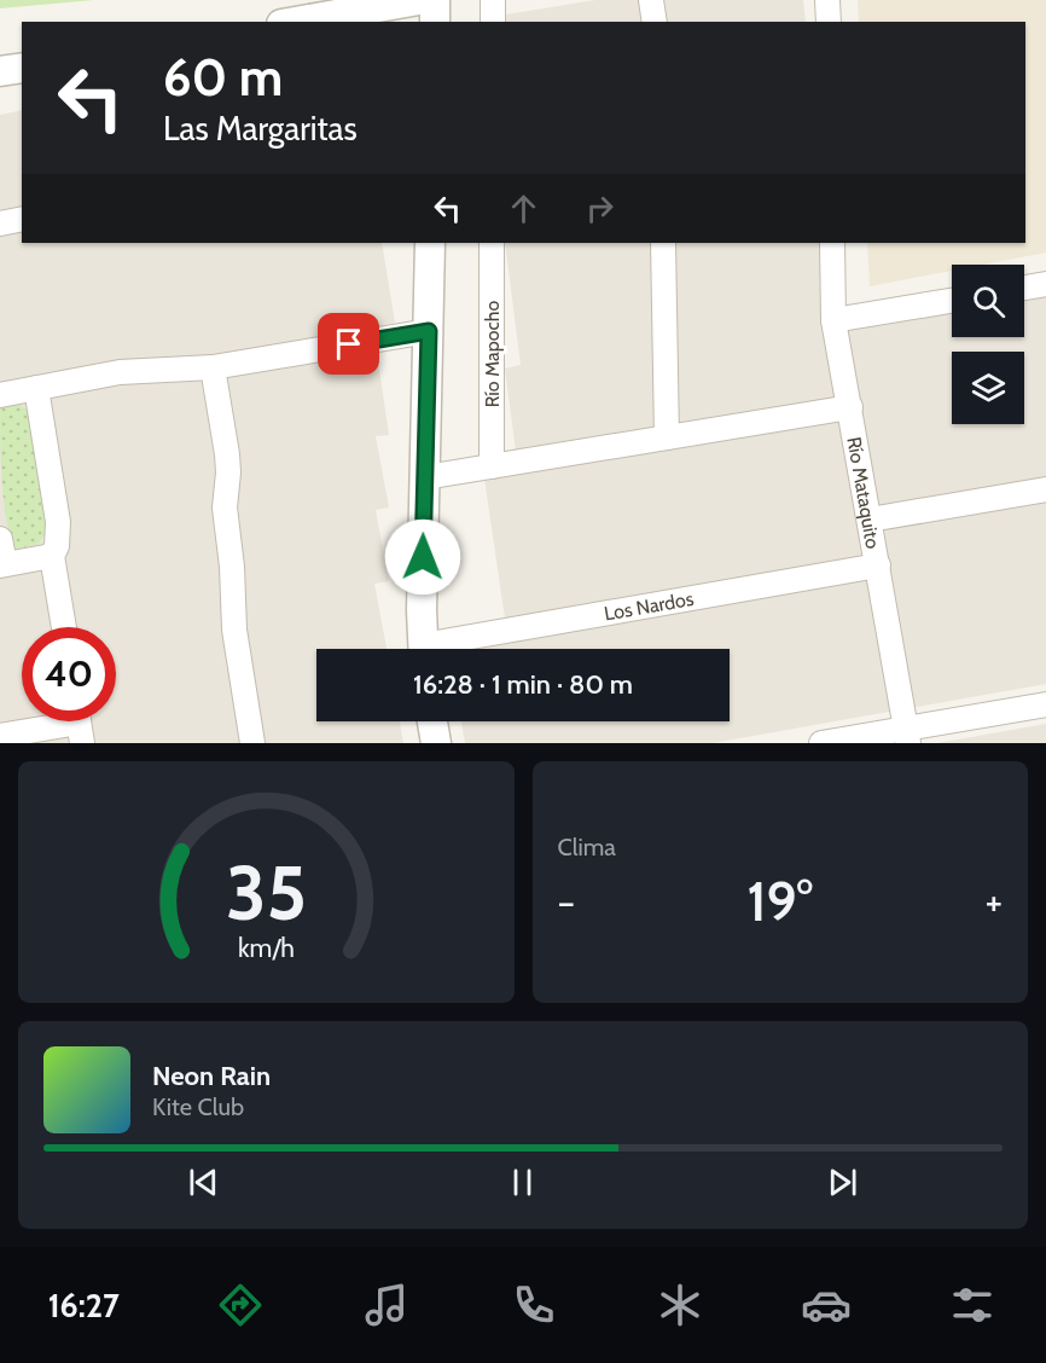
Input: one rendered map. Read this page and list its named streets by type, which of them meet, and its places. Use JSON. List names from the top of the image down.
{
  "streets": {
    "street": ["Río Mapocho", "Río Mataquito", "Los Nardos"]
  },
  "crossings": [
    ["Río Mataquito", "Los Nardos"]
  ],
  "page": {
    "turn": ["60 m", "Las Margaritas"],
    "limit": "40",
    "trip": "16:28 · 1 min · 80 m",
    "tile": "Clima",
    "heat": ["−", "19°", "+"],
    "song": ["Neon Rain", "Kite Club"],
    "tabs": "16:27",
    "gauge": ["35", "km/h"]
  }
}
